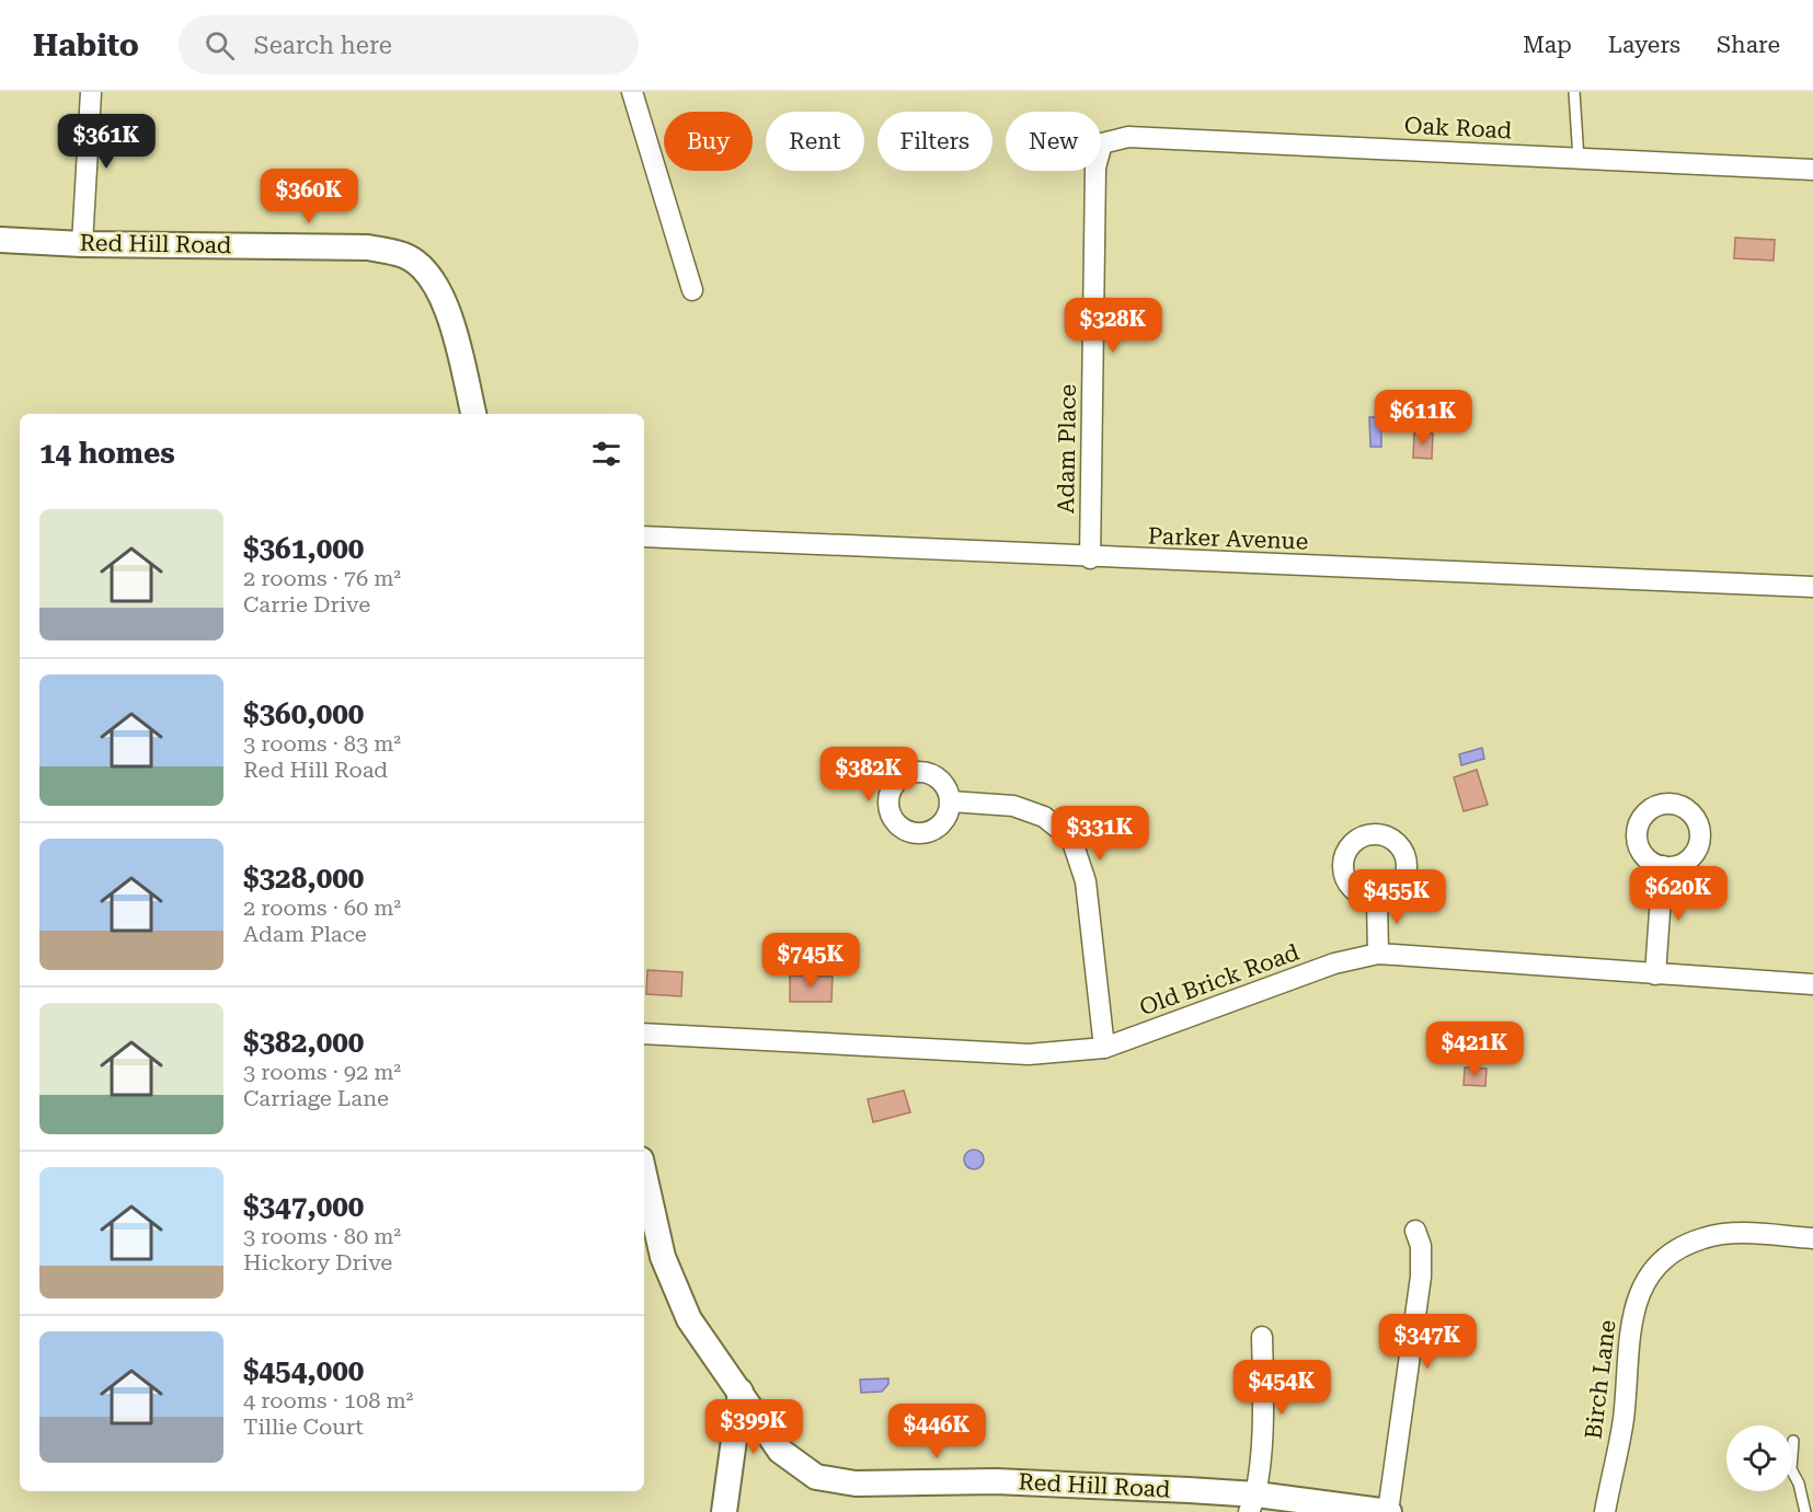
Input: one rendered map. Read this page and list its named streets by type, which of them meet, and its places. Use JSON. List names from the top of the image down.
{
  "streets": {
    "street": [
      "Oak Road",
      "Red Hill Road",
      "Adam Place",
      "Parker Avenue",
      "Old Brick Road",
      "Birch Lane"
    ]
  },
  "crossings": [
    ["Oak Road", "Adam Place"],
    ["Adam Place", "Parker Avenue"]
  ],
  "page": {
    "header": "Habito",
    "search": "Search here",
    "nav": ["Map", "Layers", "Share"],
    "chip": [
      "Buy",
      "Rent",
      "Filters",
      "New"
    ],
    "price": [
      "$361K",
      "$360K",
      "$328K",
      "$611K",
      "$382K",
      "$331K",
      "$620K",
      "$455K",
      "$745K",
      "$421K",
      "$347K",
      "$454K",
      "$399K",
      "$446K"
    ],
    "heading": "14 homes",
    "list": [
      {
        "name": "$361,000",
        "note": "2 rooms · 76 m² · Carrie Drive"
      },
      {
        "name": "$360,000",
        "note": "3 rooms · 83 m² · Red Hill Road"
      },
      {
        "name": "$328,000",
        "note": "2 rooms · 60 m² · Adam Place"
      },
      {
        "name": "$382,000",
        "note": "3 rooms · 92 m² · Carriage Lane"
      },
      {
        "name": "$347,000",
        "note": "3 rooms · 80 m² · Hickory Drive"
      },
      {
        "name": "$454,000",
        "note": "4 rooms · 108 m² · Tillie Court"
      }
    ]
  }
}
